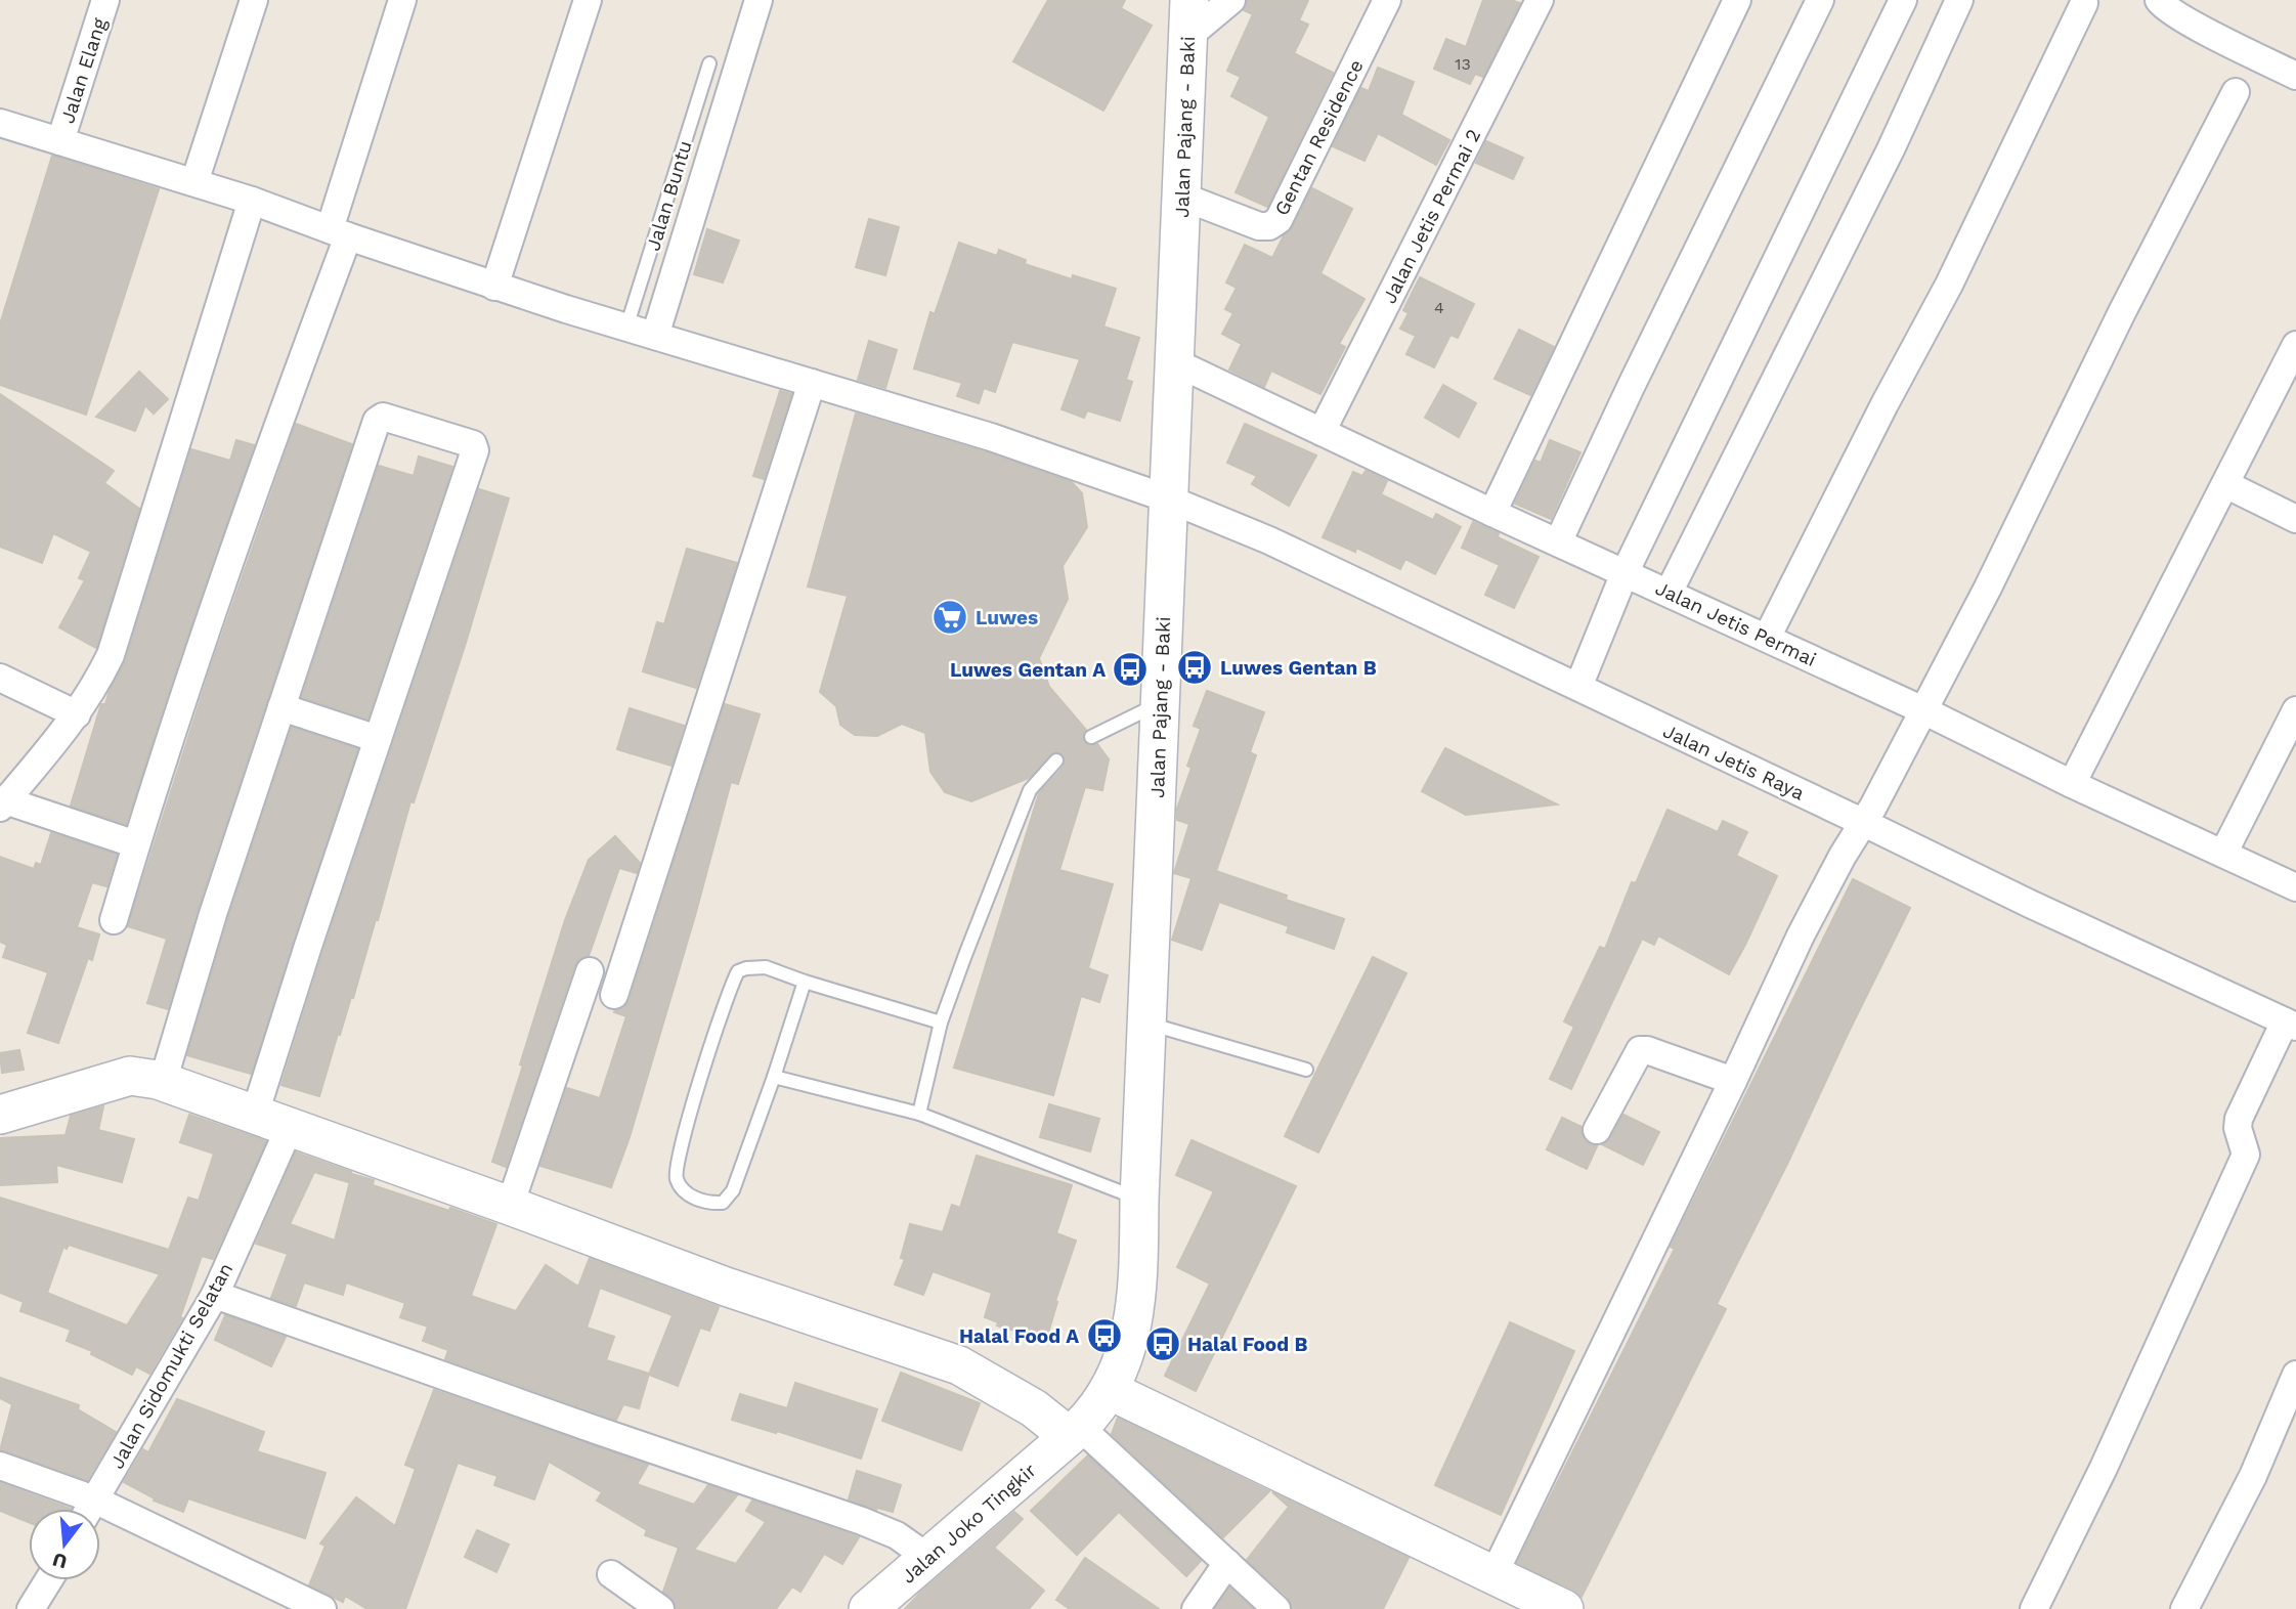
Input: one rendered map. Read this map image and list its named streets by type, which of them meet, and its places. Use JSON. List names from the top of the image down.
{
  "streets": {
    "main road": ["Jalan Pajang - Baki", "Jalan Joko Tingkir"],
    "street": [
      "Jalan Elang",
      "Gentan Residence",
      "Jalan Jetis Permai 2",
      "Jalan Jetis Permai",
      "Jalan Jetis Raya",
      "Jalan Sidomukti Selatan"
    ],
    "lane": ["Jalan Buntu"]
  },
  "crossings": [
    ["Jalan Elang", "Jalan Jetis Raya"],
    ["Jalan Pajang - Baki", "Gentan Residence"],
    ["Jalan Pajang - Baki", "Jalan Jetis Permai"],
    ["Jalan Pajang - Baki", "Jalan Jetis Raya"],
    ["Jalan Pajang - Baki", "Jalan Joko Tingkir"],
    ["Jalan Buntu", "Jalan Jetis Raya"],
    ["Jalan Jetis Permai 2", "Jalan Jetis Permai"]
  ],
  "places": {
    "supermarket": ["Luwes"],
    "bus stop": [
      "Luwes Gentan B",
      "Luwes Gentan A",
      "Halal Food A",
      "Halal Food B"
    ]
  },
  "house_numbers": ["13", "4"],
  "north": "bottom"
}
